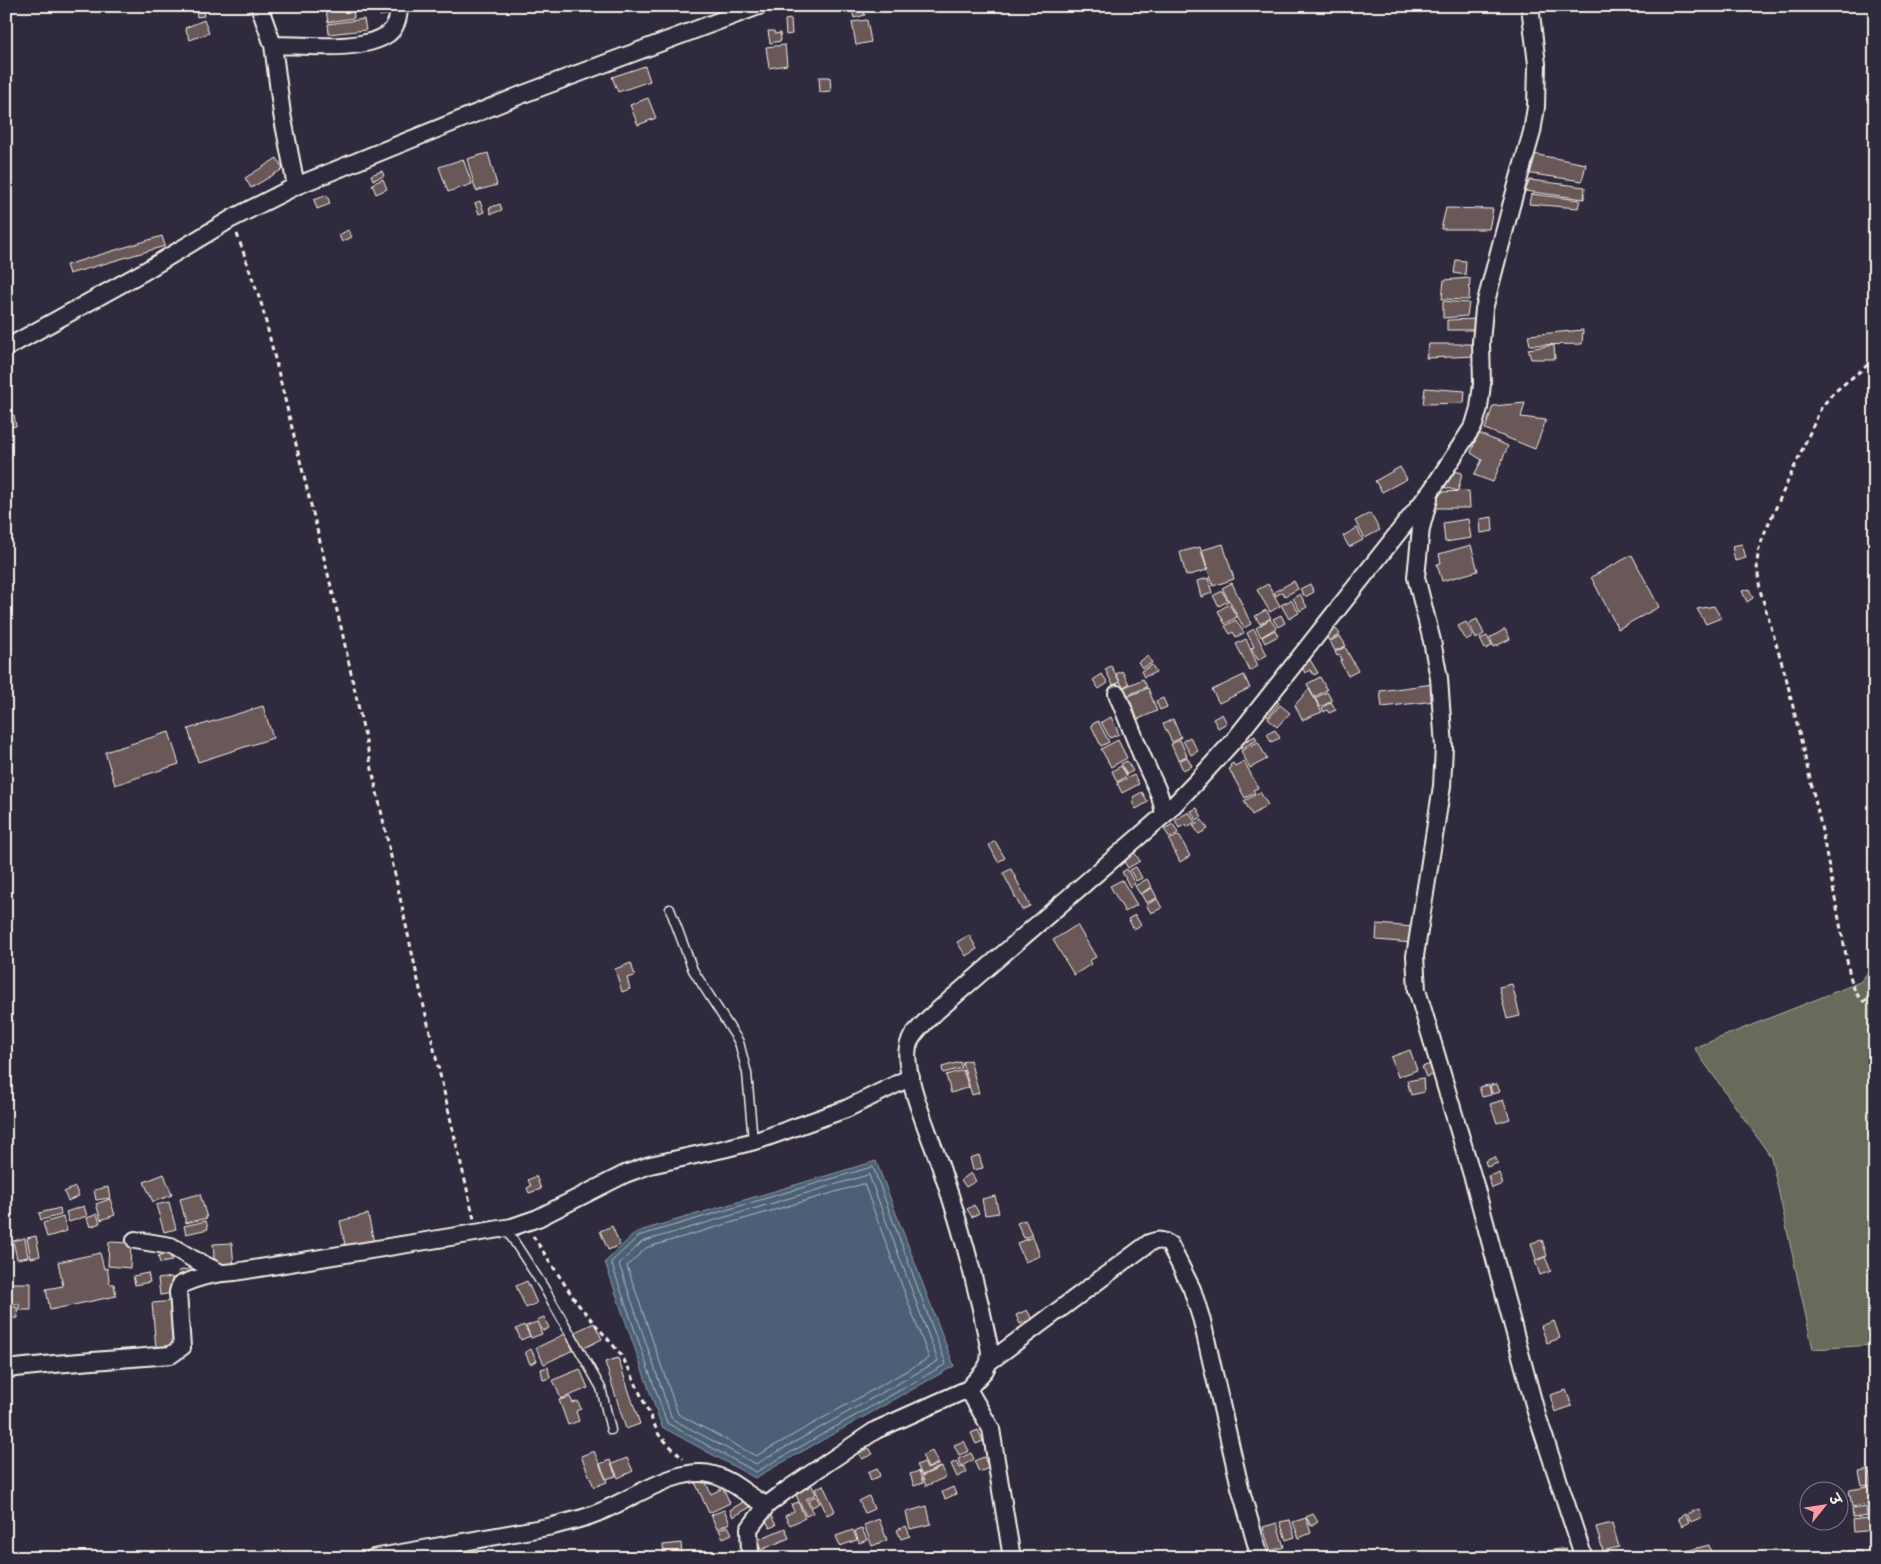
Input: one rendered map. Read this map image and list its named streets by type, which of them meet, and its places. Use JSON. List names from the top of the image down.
{
  "north": "top right"
}
